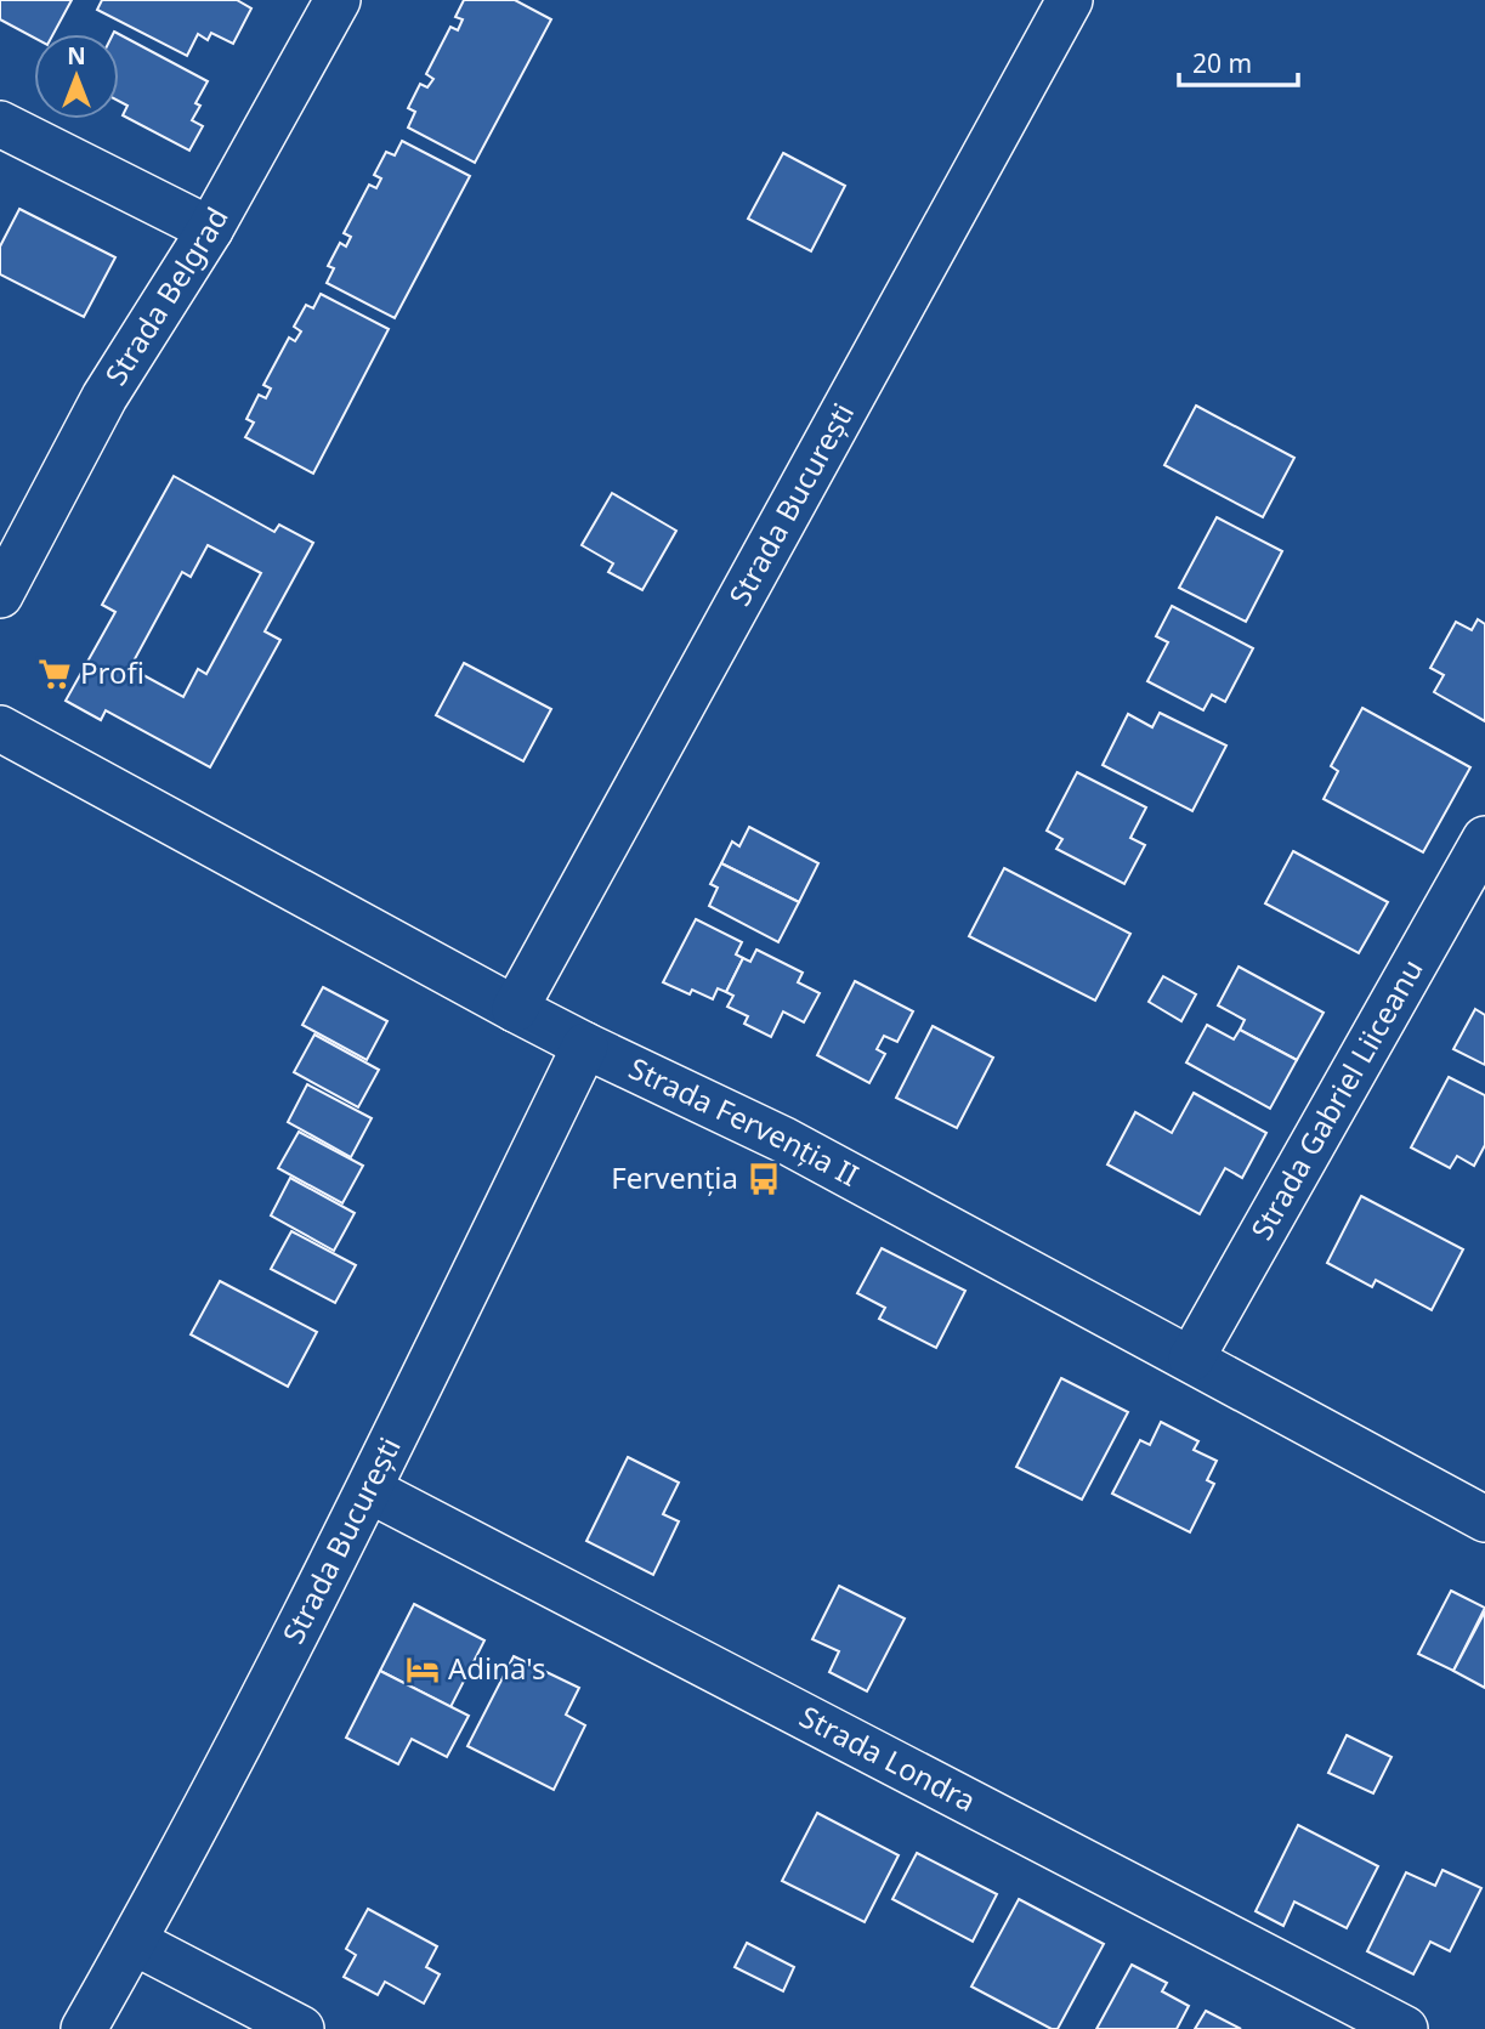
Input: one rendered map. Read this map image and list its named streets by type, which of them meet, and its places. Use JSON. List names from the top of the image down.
{
  "streets": {
    "street": [
      "Strada Belgrad",
      "Strada București",
      "Strada Gabriel Liiceanu",
      "Strada Fervenția II",
      "Strada Londra"
    ]
  },
  "crossings": [
    ["Strada București", "Strada Fervenția II"],
    ["Strada București", "Strada Londra"],
    ["Strada Gabriel Liiceanu", "Strada Fervenția II"]
  ],
  "places": {
    "supermarket": ["Profi"],
    "bus stop": ["Fervenția"],
    "hotel": ["Adina's"]
  },
  "scale_bar": "20 m",
  "north": "top"
}
